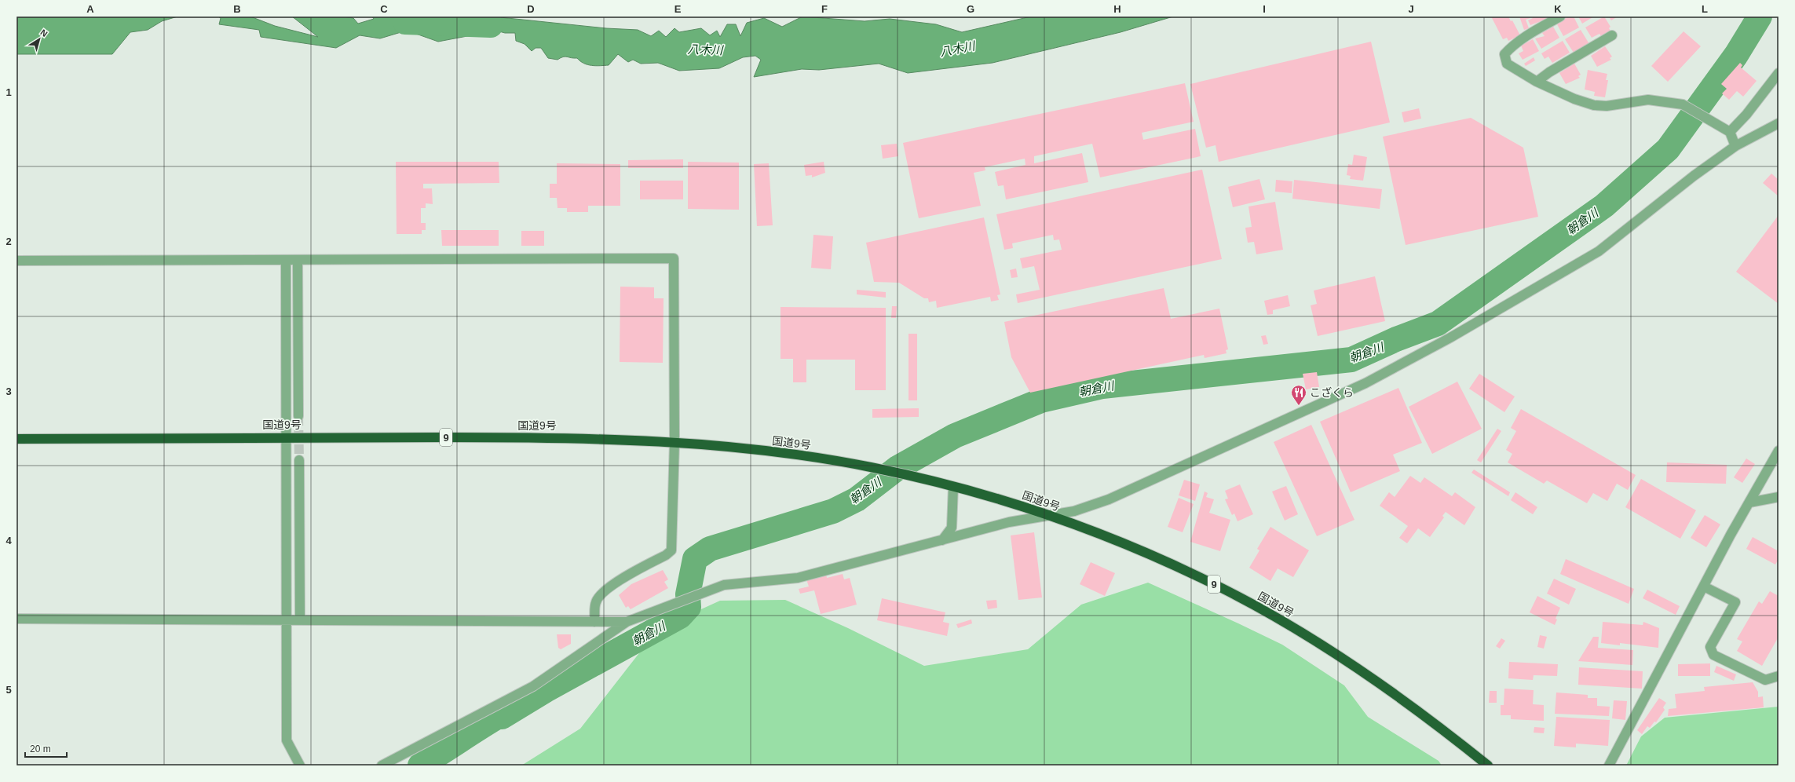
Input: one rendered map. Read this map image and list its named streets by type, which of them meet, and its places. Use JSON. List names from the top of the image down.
{
  "streets": {
    "highway": ["国道9号", "9"]
  },
  "water": ["八木川", "朝倉川"],
  "places": {
    "restaurant": ["こざくら"]
  },
  "scale_bar": "20 m",
  "north": "top right",
  "grid": {
    "columns": [
      "A",
      "B",
      "C",
      "D",
      "E",
      "F",
      "G",
      "H",
      "I",
      "J",
      "K",
      "L"
    ],
    "rows": [
      "1",
      "2",
      "3",
      "4",
      "5"
    ]
  }
}
